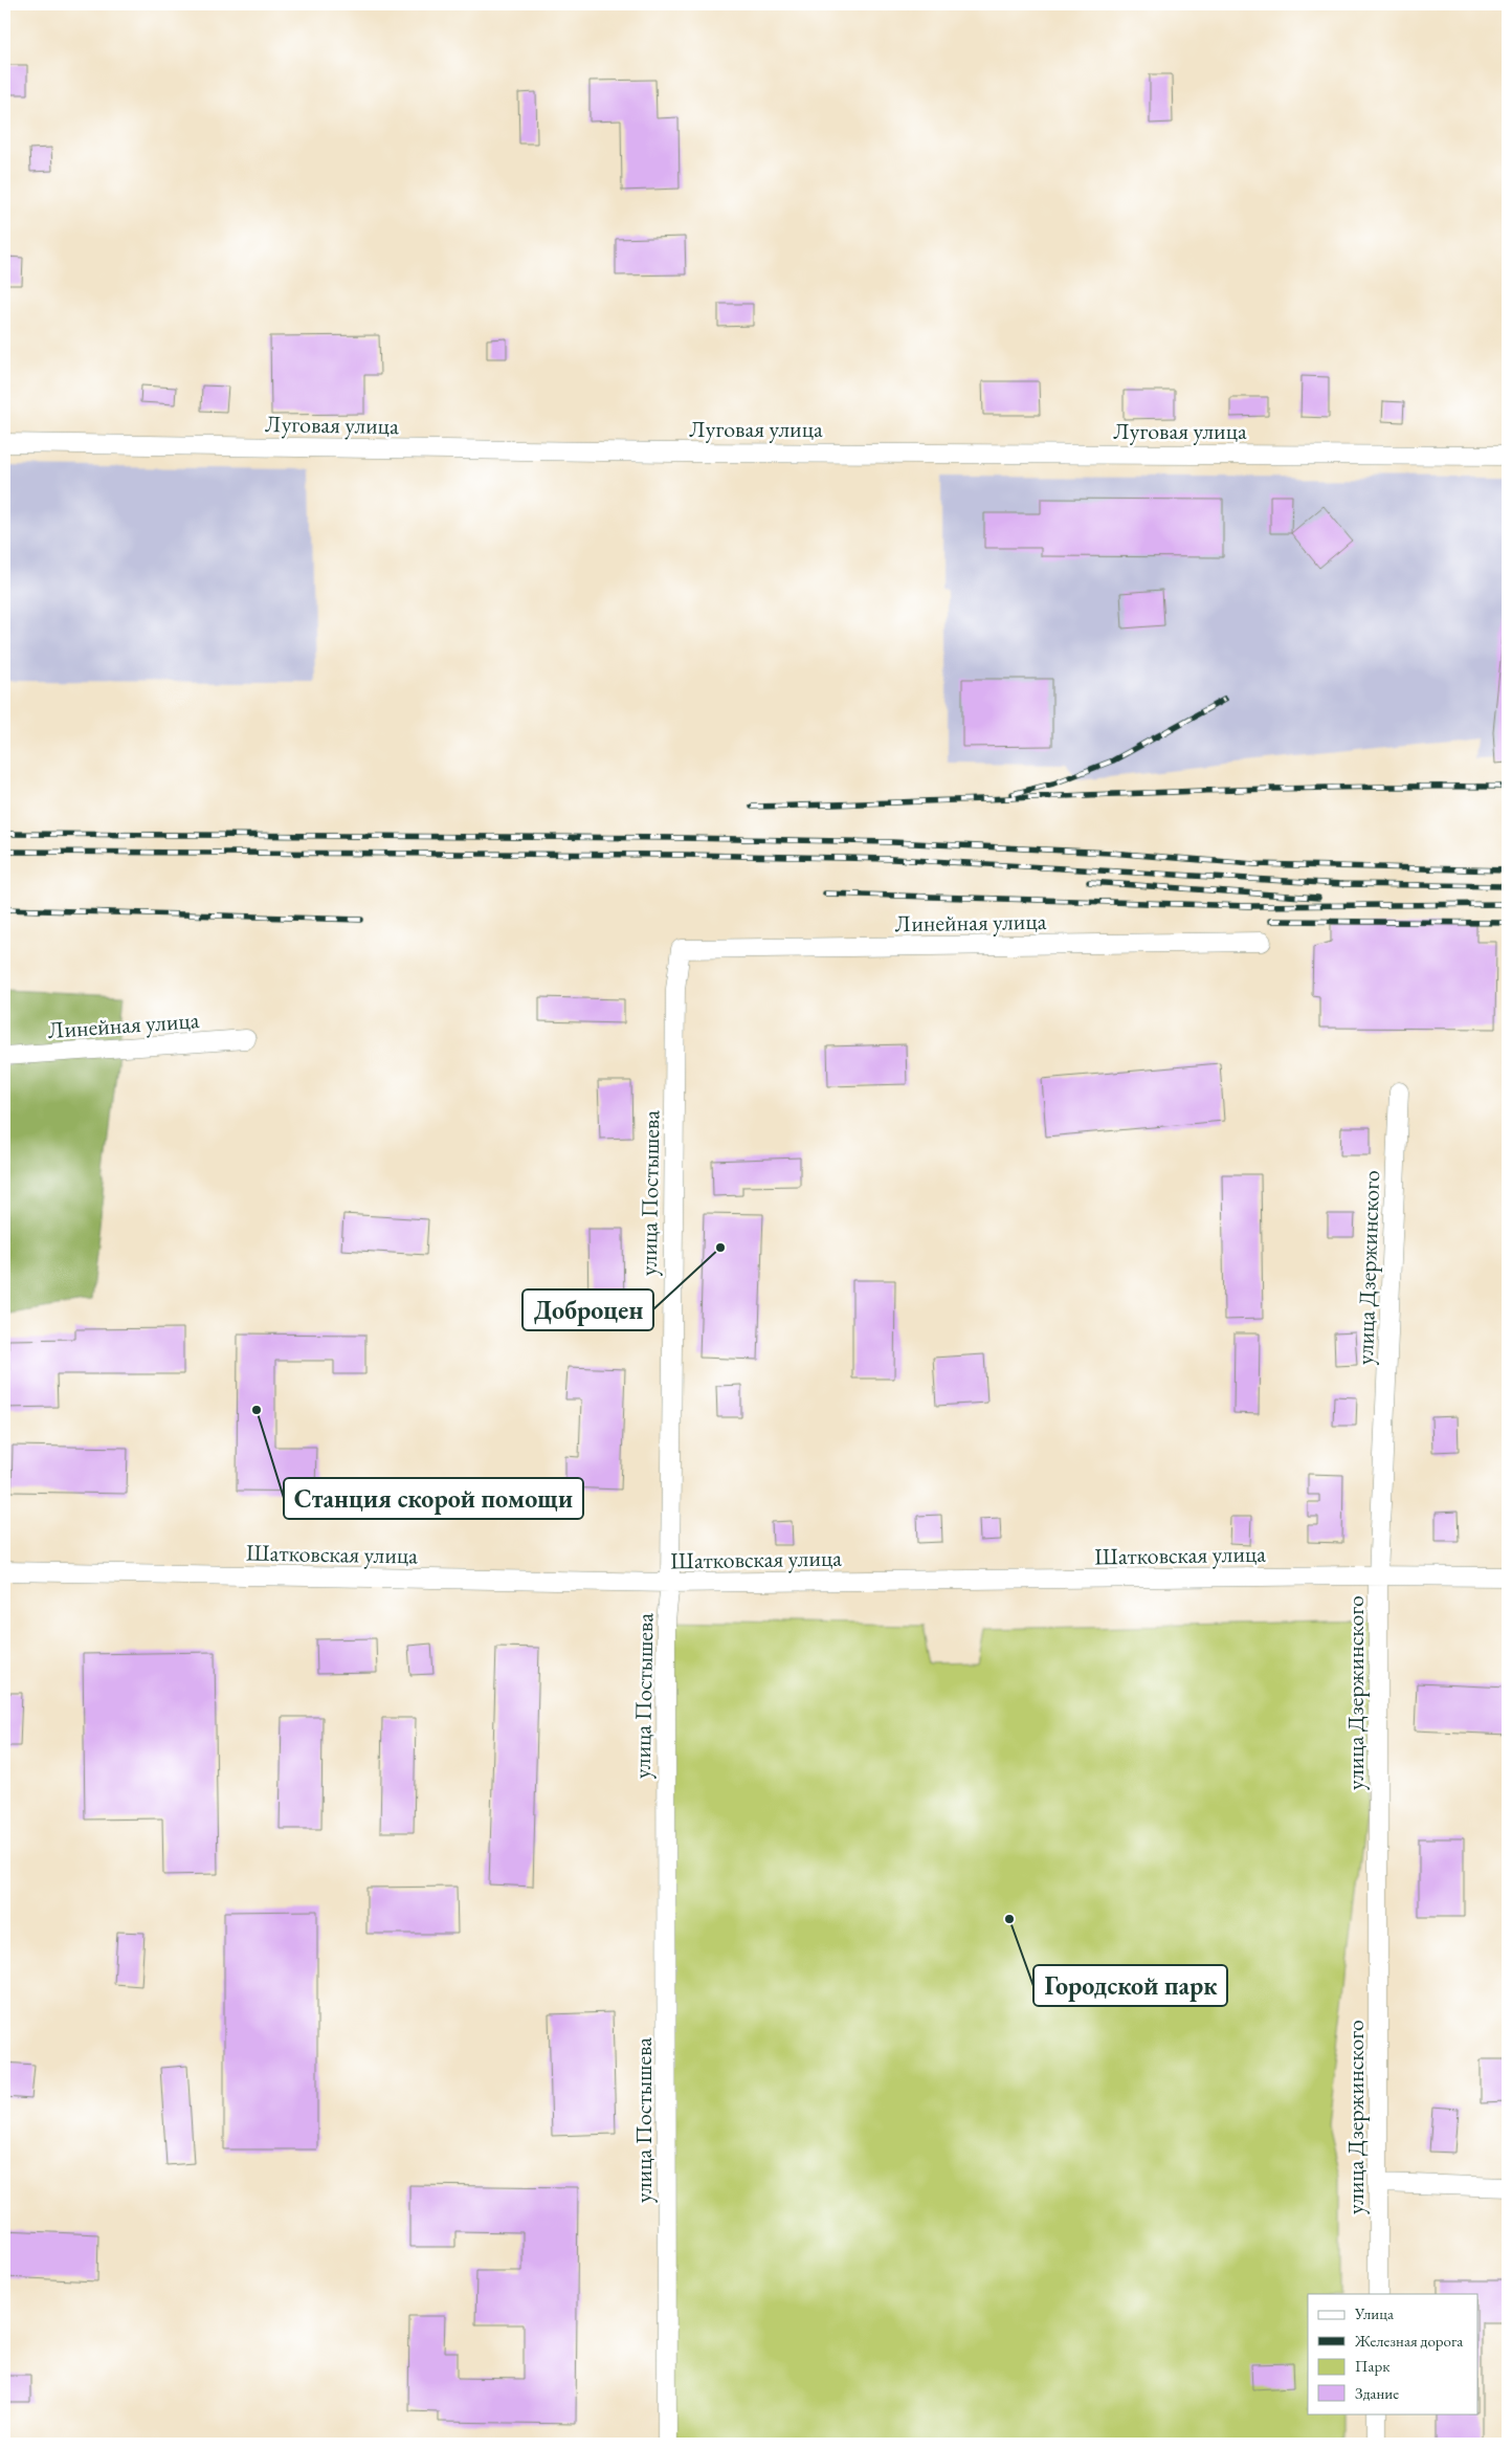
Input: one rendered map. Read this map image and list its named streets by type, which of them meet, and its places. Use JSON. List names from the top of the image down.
{
  "streets": {
    "street": [
      "Луговая улица",
      "Линейная улица",
      "улица Постышева",
      "улица Дзержинского",
      "Шатковская улица"
    ]
  },
  "crossings": [
    ["Линейная улица", "улица Постышева"],
    ["улица Постышева", "Шатковская улица"],
    ["улица Дзержинского", "Шатковская улица"]
  ],
  "places": ["Доброцен", "Станция скорой помощи", "Городской парк"],
  "legend": [
    "Улица",
    "Железная дорога",
    "Парк",
    "Здание"
  ]
}
